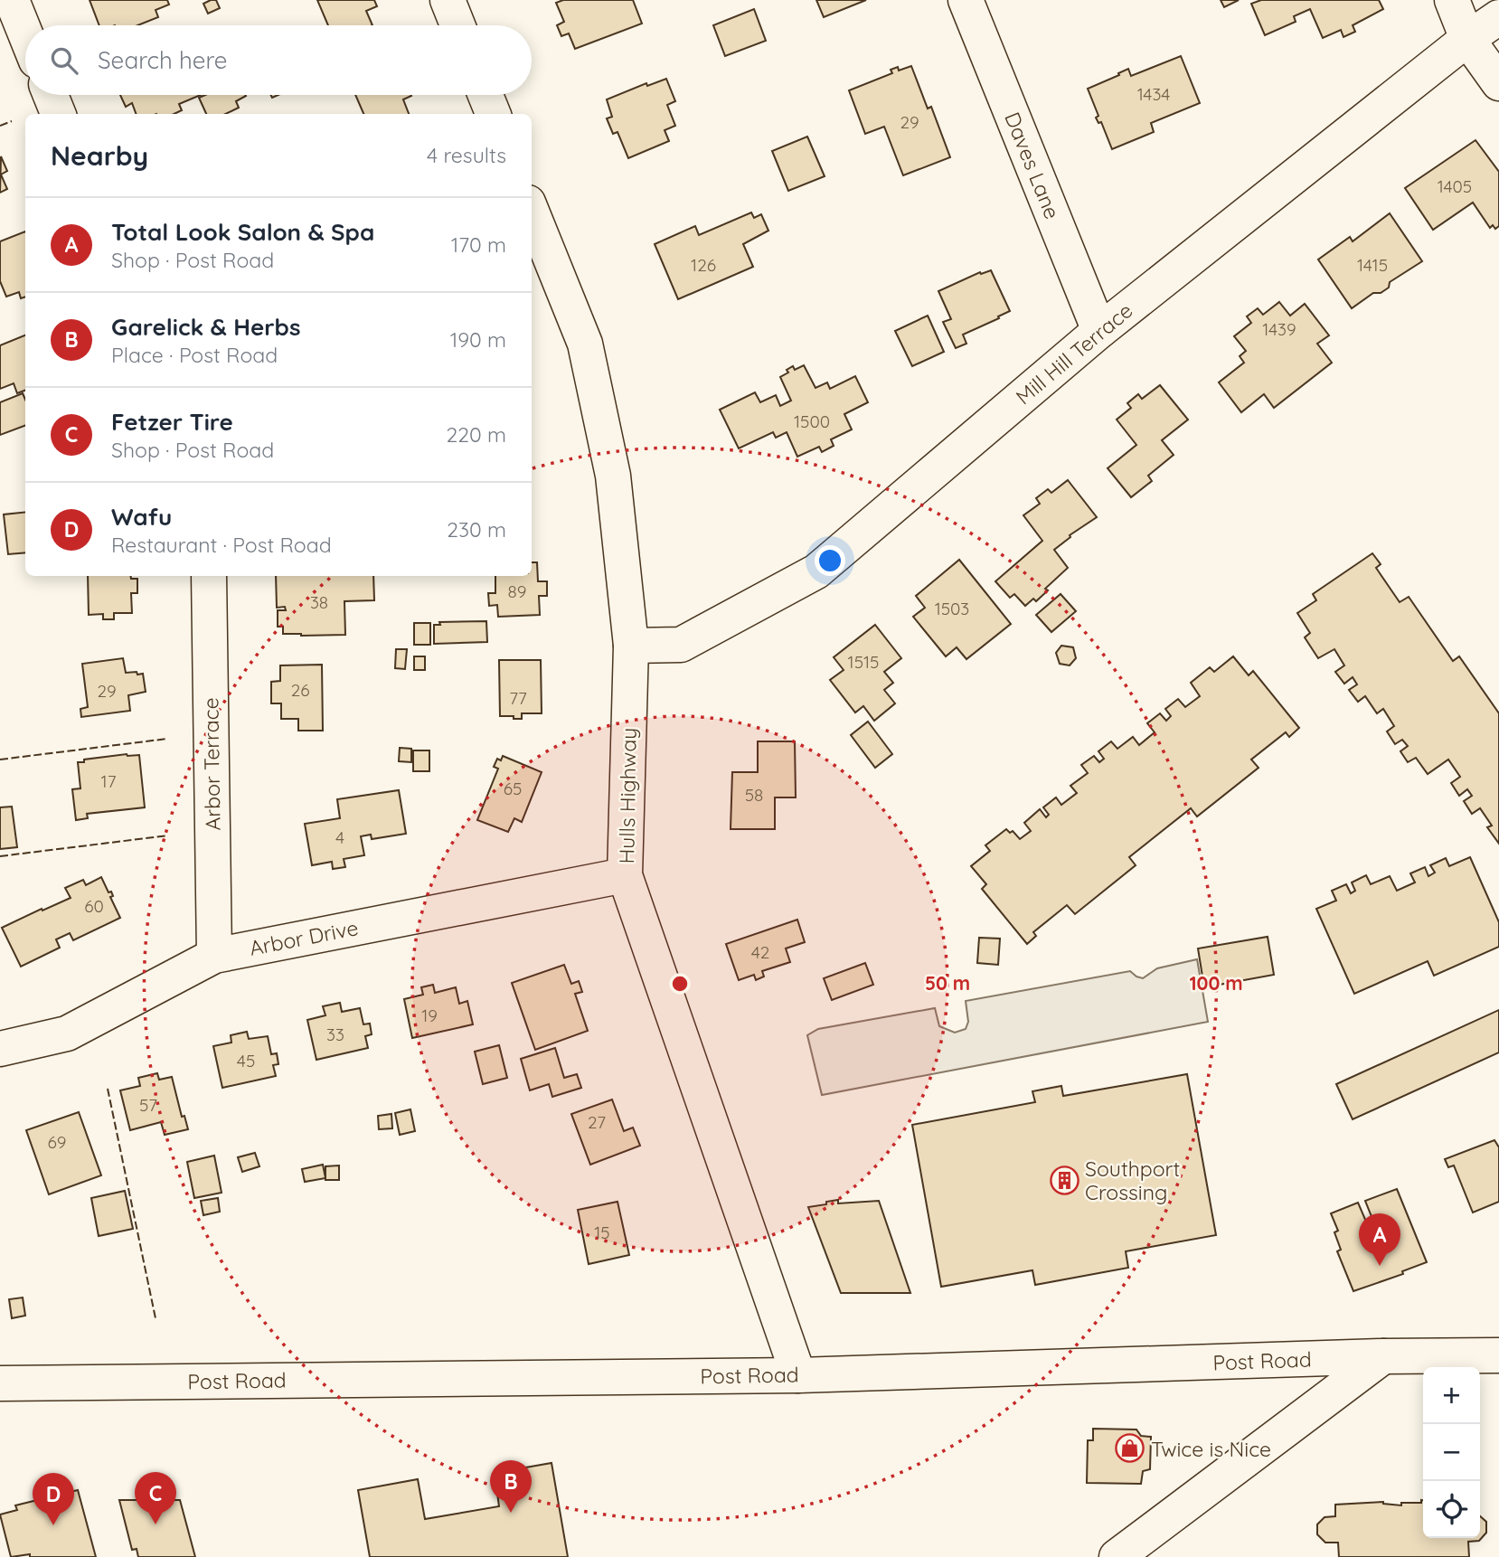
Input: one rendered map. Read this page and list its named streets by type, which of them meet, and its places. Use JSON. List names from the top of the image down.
{
  "streets": {
    "street": [
      "Daves Lane",
      "Mill Hill Terrace",
      "Arbor Terrace",
      "Hulls Highway",
      "Arbor Drive",
      "Post Road"
    ]
  },
  "crossings": [
    ["Daves Lane", "Mill Hill Terrace"],
    ["Mill Hill Terrace", "Hulls Highway"],
    ["Arbor Terrace", "Arbor Drive"],
    ["Hulls Highway", "Arbor Drive"],
    ["Hulls Highway", "Post Road"]
  ],
  "places": {
    "building": ["Southport Crossing"],
    "shop": ["Twice is Nice"]
  },
  "house_numbers": [
    "1434",
    "29",
    "1405",
    "126",
    "1415",
    "1439",
    "1500",
    "89",
    "38",
    "1503",
    "1515",
    "26",
    "29",
    "77",
    "17",
    "65",
    "58",
    "4",
    "60",
    "42",
    "19",
    "33",
    "45",
    "57",
    "27",
    "69",
    "15"
  ],
  "page": {
    "search": "Search here",
    "heading": ["Nearby", "4 results"],
    "list": [
      {
        "mark": "A",
        "name": "Total Look Salon & Spa",
        "note": "Shop · Post Road",
        "value": "170 m"
      },
      {
        "mark": "B",
        "name": "Garelick & Herbs",
        "note": "Place · Post Road",
        "value": "190 m"
      },
      {
        "mark": "C",
        "name": "Fetzer Tire",
        "note": "Shop · Post Road",
        "value": "220 m"
      },
      {
        "mark": "D",
        "name": "Wafu",
        "note": "Restaurant · Post Road",
        "value": "230 m"
      }
    ],
    "pins": [
      "A",
      "B",
      "C",
      "D"
    ],
    "map_buttons": ["+", "−"]
  },
  "rings": ["50 m", "100 m"]
}
